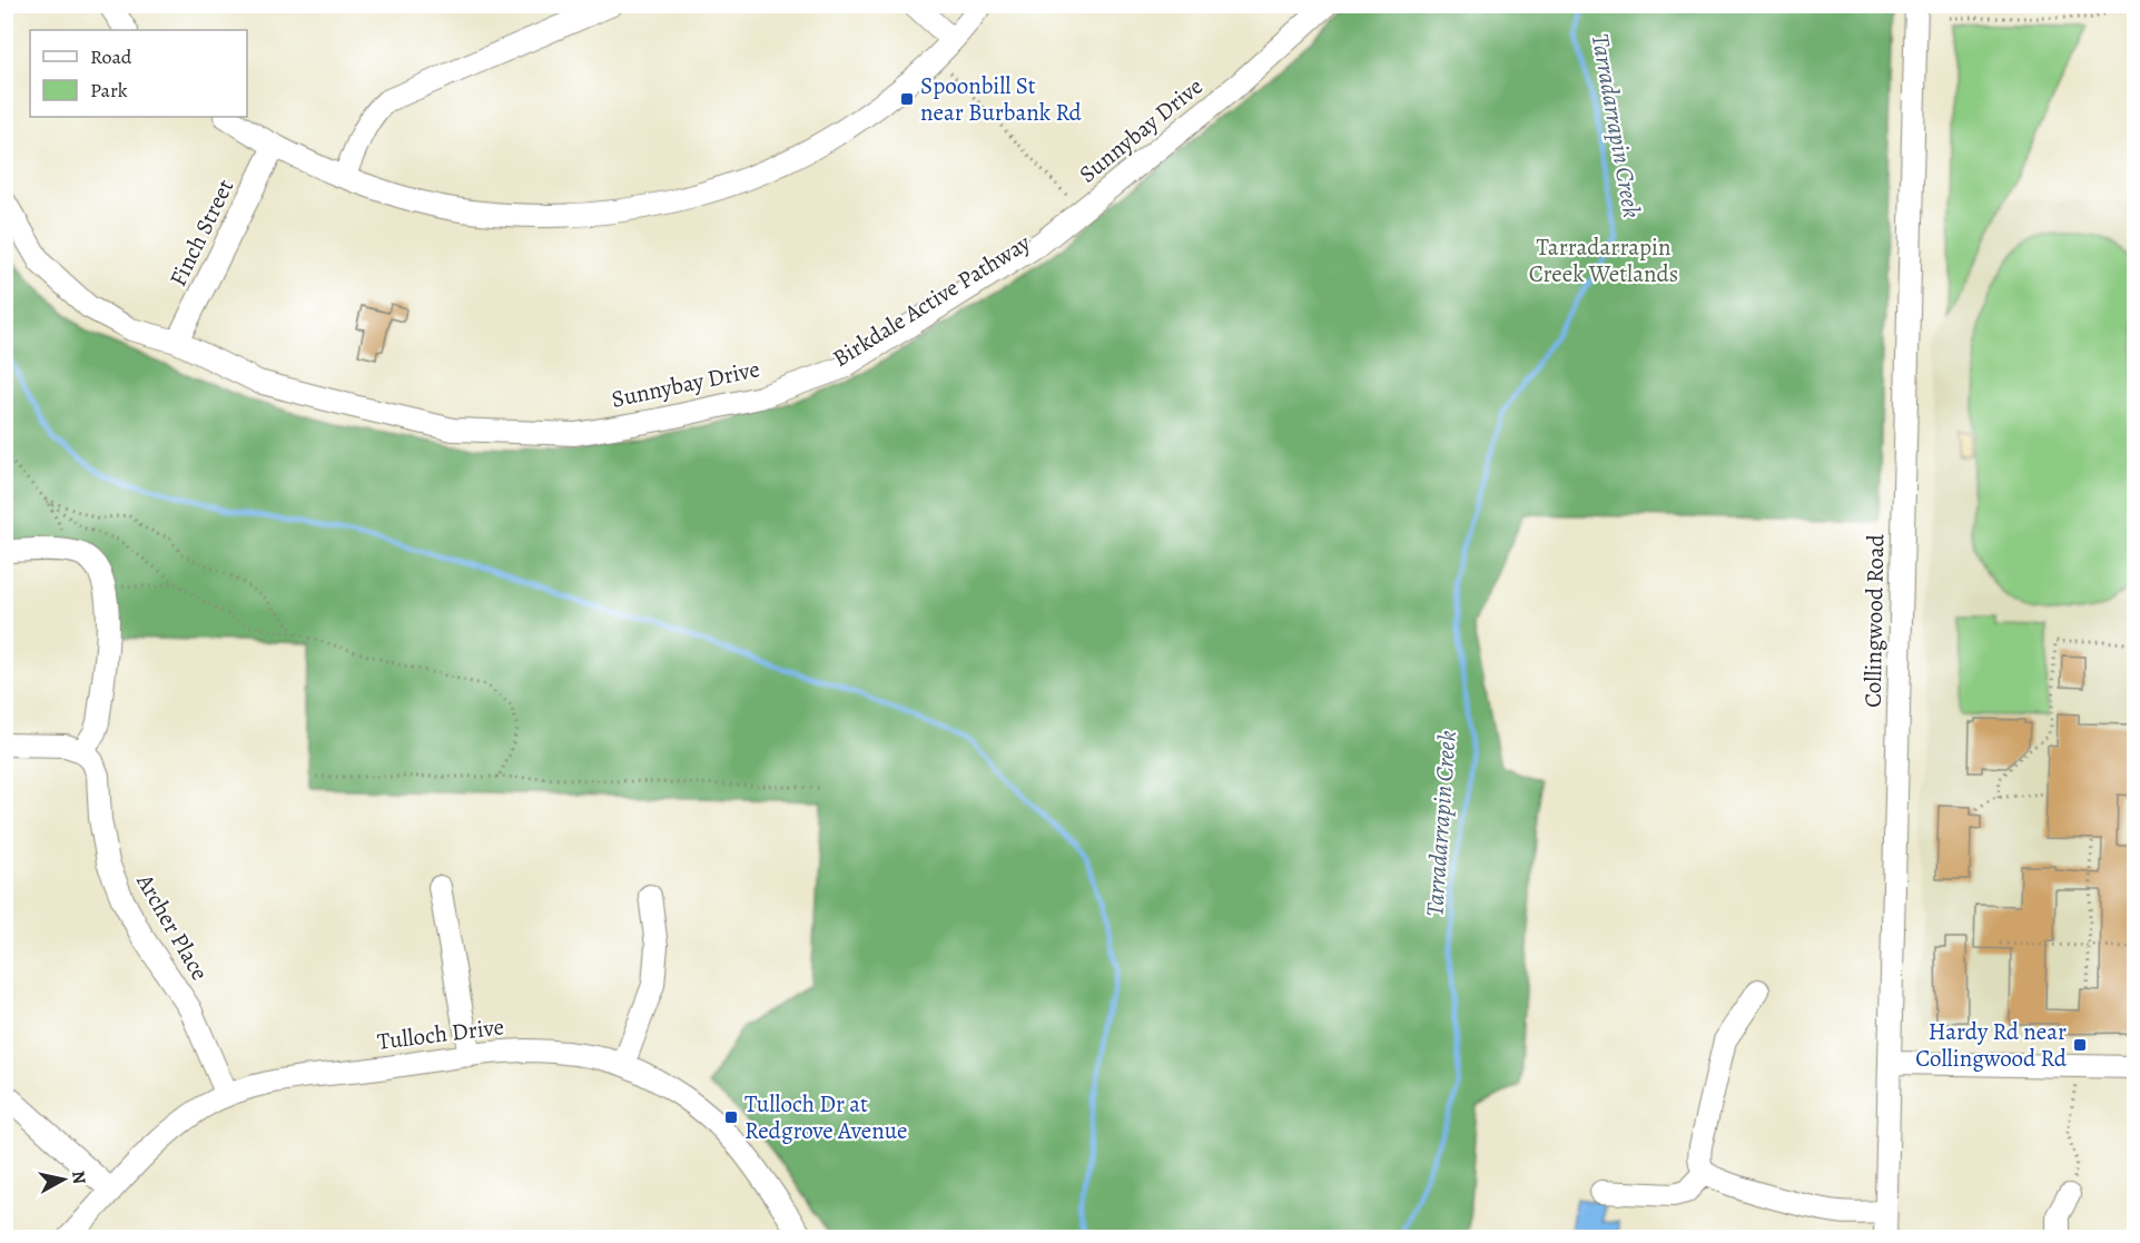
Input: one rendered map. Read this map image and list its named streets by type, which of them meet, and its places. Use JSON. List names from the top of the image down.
{
  "streets": {
    "street": [
      "Sunnybay Drive",
      "Finch Street",
      "Collingwood Road",
      "Archer Place",
      "Tulloch Drive"
    ]
  },
  "crossings": [
    ["Sunnybay Drive", "Finch Street"],
    ["Archer Place", "Tulloch Drive"]
  ],
  "water": ["Tarradarrapin Creek"],
  "parks": ["Tarradarrapin Creek Wetlands"],
  "places": {
    "transit": ["Spoonbill St near Burbank Rd", "Hardy Rd near Collingwood Rd", "Tulloch Dr at Redgrove Avenue"]
  },
  "legend": ["Road", "Park"],
  "north": "right"
}
